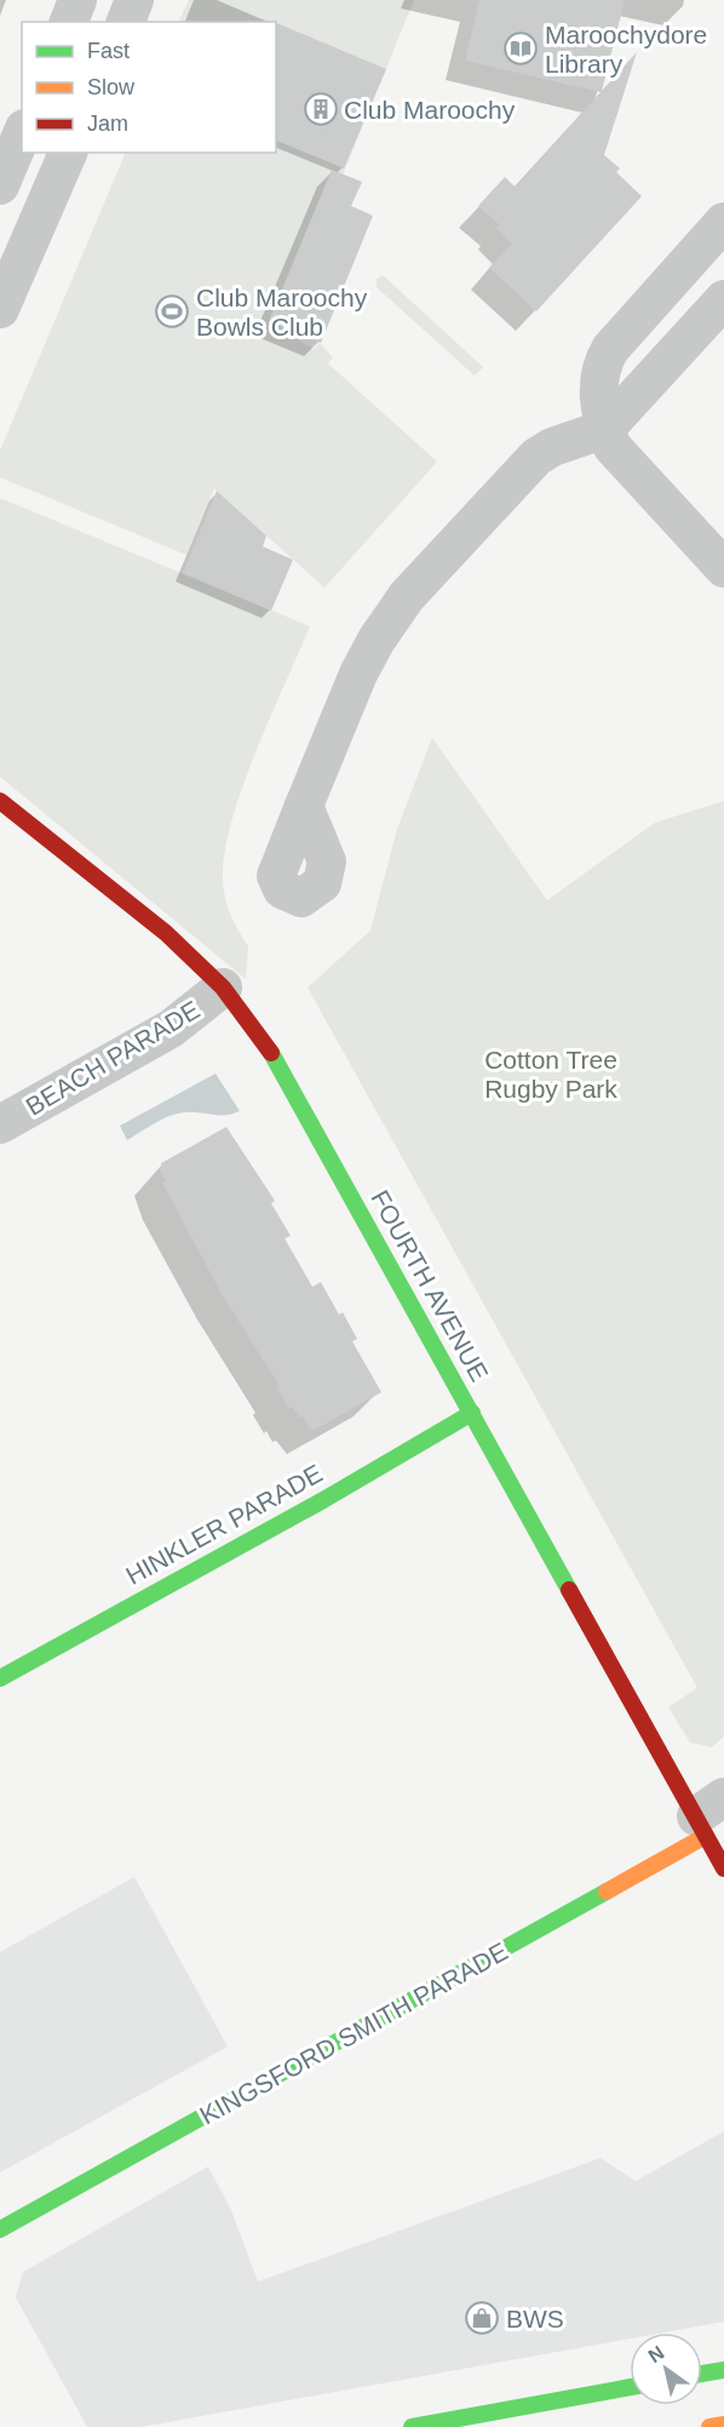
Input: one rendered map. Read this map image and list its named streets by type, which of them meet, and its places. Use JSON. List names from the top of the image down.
{
  "streets": {
    "street": [
      "BEACH PARADE",
      "FOURTH AVENUE",
      "HINKLER PARADE",
      "KINGSFORD SMITH PARADE"
    ]
  },
  "crossings": [
    ["BEACH PARADE", "FOURTH AVENUE"],
    ["FOURTH AVENUE", "HINKLER PARADE"],
    ["FOURTH AVENUE", "KINGSFORD SMITH PARADE"]
  ],
  "parks": ["Cotton Tree Rugby Park"],
  "places": {
    "library": ["Maroochydore Library"],
    "building": ["Club Maroochy"],
    "sports": ["Club Maroochy Bowls Club"],
    "shop": ["BWS"]
  },
  "legend": ["Fast", "Slow", "Jam"],
  "north": "top left"
}
